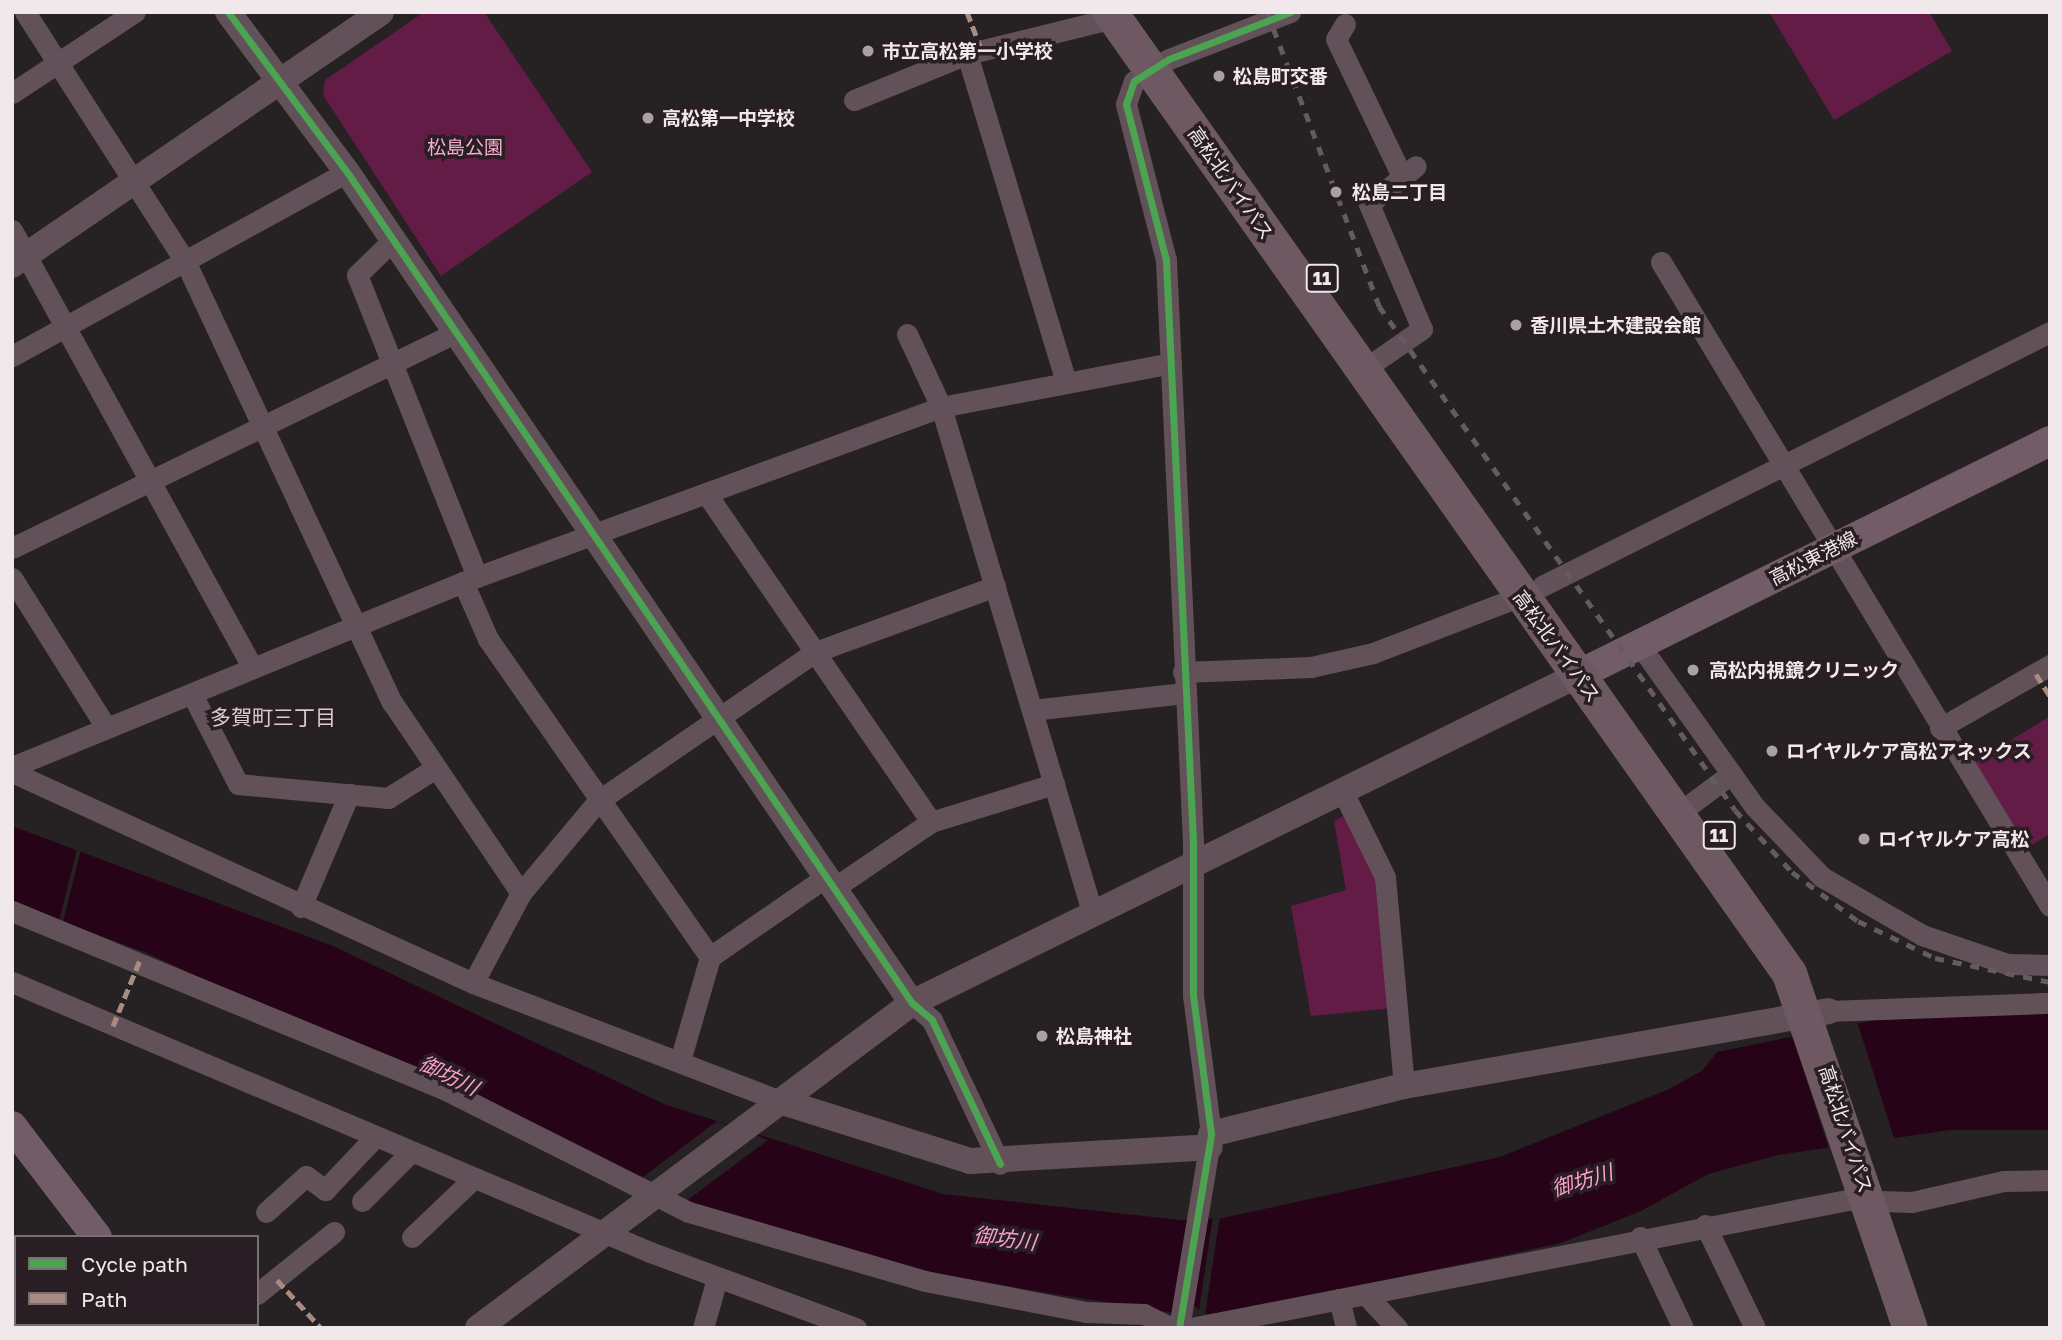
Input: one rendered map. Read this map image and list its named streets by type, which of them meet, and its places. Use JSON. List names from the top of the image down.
{
  "streets": {
    "highway": ["高松北バイパス", "11"],
    "main road": ["高松東港線"]
  },
  "crossings": [
    ["高松北バイパス", "高松東港線"]
  ],
  "districts": ["多賀町三丁目"],
  "water": ["御坊川"],
  "parks": ["松島公園"],
  "places": [
    "市立高松第一小学校",
    "松島町交番",
    "高松第一中学校",
    "松島二丁目",
    "香川県土木建設会館",
    "高松内視鏡クリニック",
    "ロイヤルケア高松アネックス",
    "ロイヤルケア高松",
    "松島神社"
  ],
  "legend": ["Cycle path", "Path"]
}
